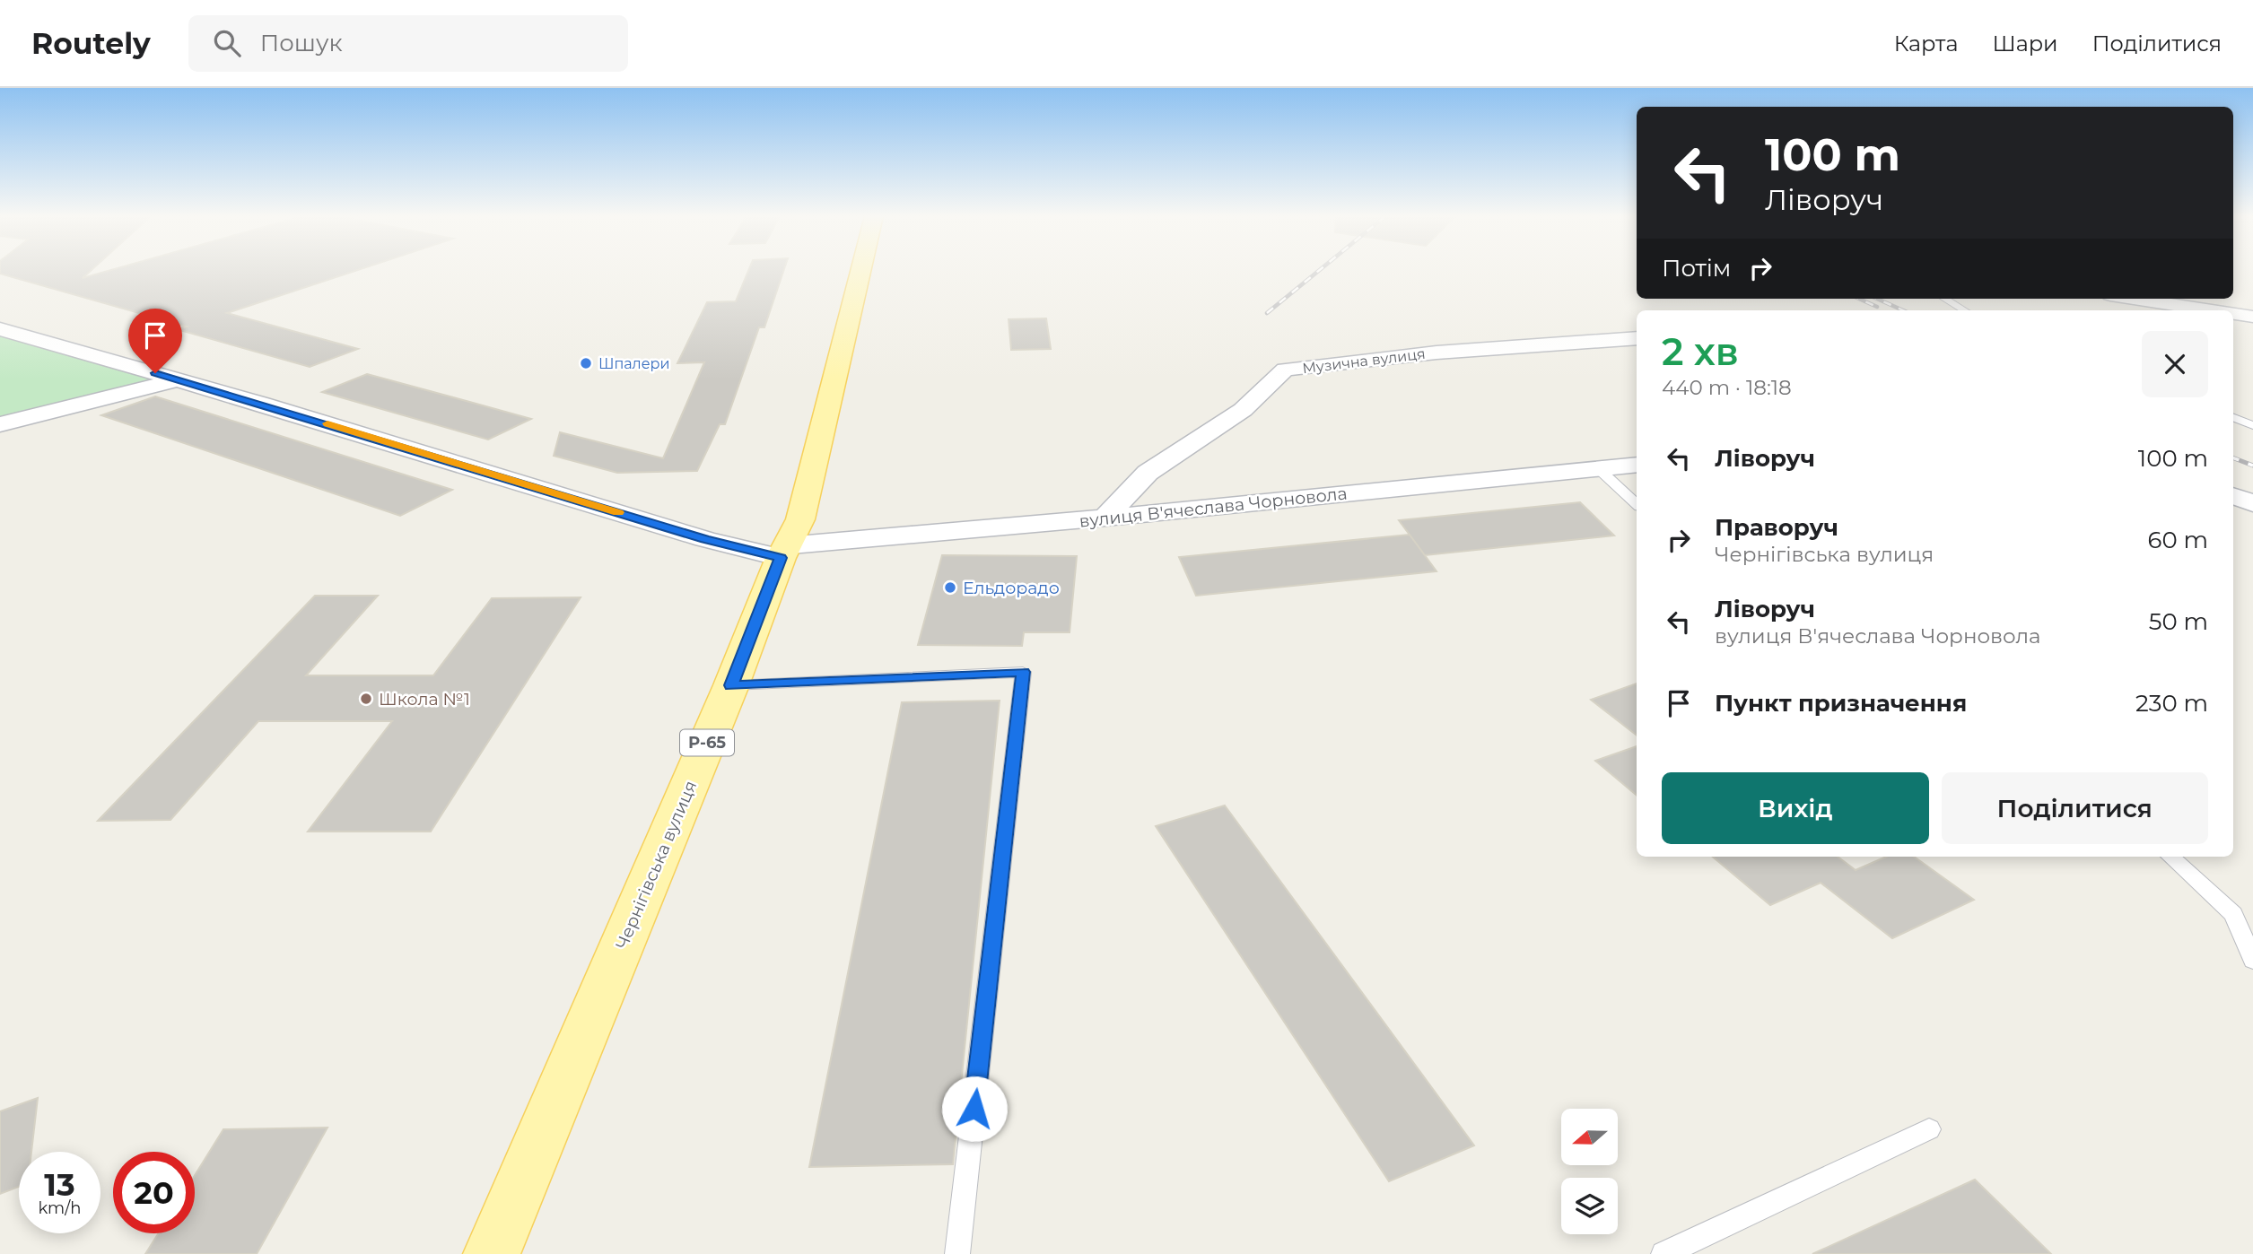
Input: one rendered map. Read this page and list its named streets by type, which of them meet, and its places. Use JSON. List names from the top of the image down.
{
  "streets": {
    "main road": ["Р-65", "Чернігівська вулиця"],
    "street": ["Музична вулиця", "вулиця В'ячеслава Чорновола"]
  },
  "crossings": [
    ["Музична вулиця", "вулиця В'ячеслава Чорновола"],
    ["вулиця В'ячеслава Чорновола", "Чернігівська вулиця"]
  ],
  "places": ["Шпалери", "Ельдорадо", "Школа №1"],
  "north": "left",
  "page": {
    "header": "Routely",
    "search": "Пошук",
    "nav": ["Карта", "Шари", "Поділитися"],
    "turn": ["100 m", "Ліворуч"],
    "then": "Потім",
    "heading": ["2 хв", "440 m · 18:18"],
    "list": [
      {
        "name": "Ліворуч",
        "value": "100 m"
      },
      {
        "name": "Праворуч",
        "note": "Чернігівська вулиця",
        "value": "60 m"
      },
      {
        "name": "Ліворуч",
        "note": "вулиця В'ячеслава Чорновола",
        "value": "50 m"
      },
      {
        "name": "Пункт призначення",
        "value": "230 m"
      }
    ],
    "buttons": ["Вихід", "Поділитися"],
    "speed": "13 km/h",
    "limit": "20"
  }
}
